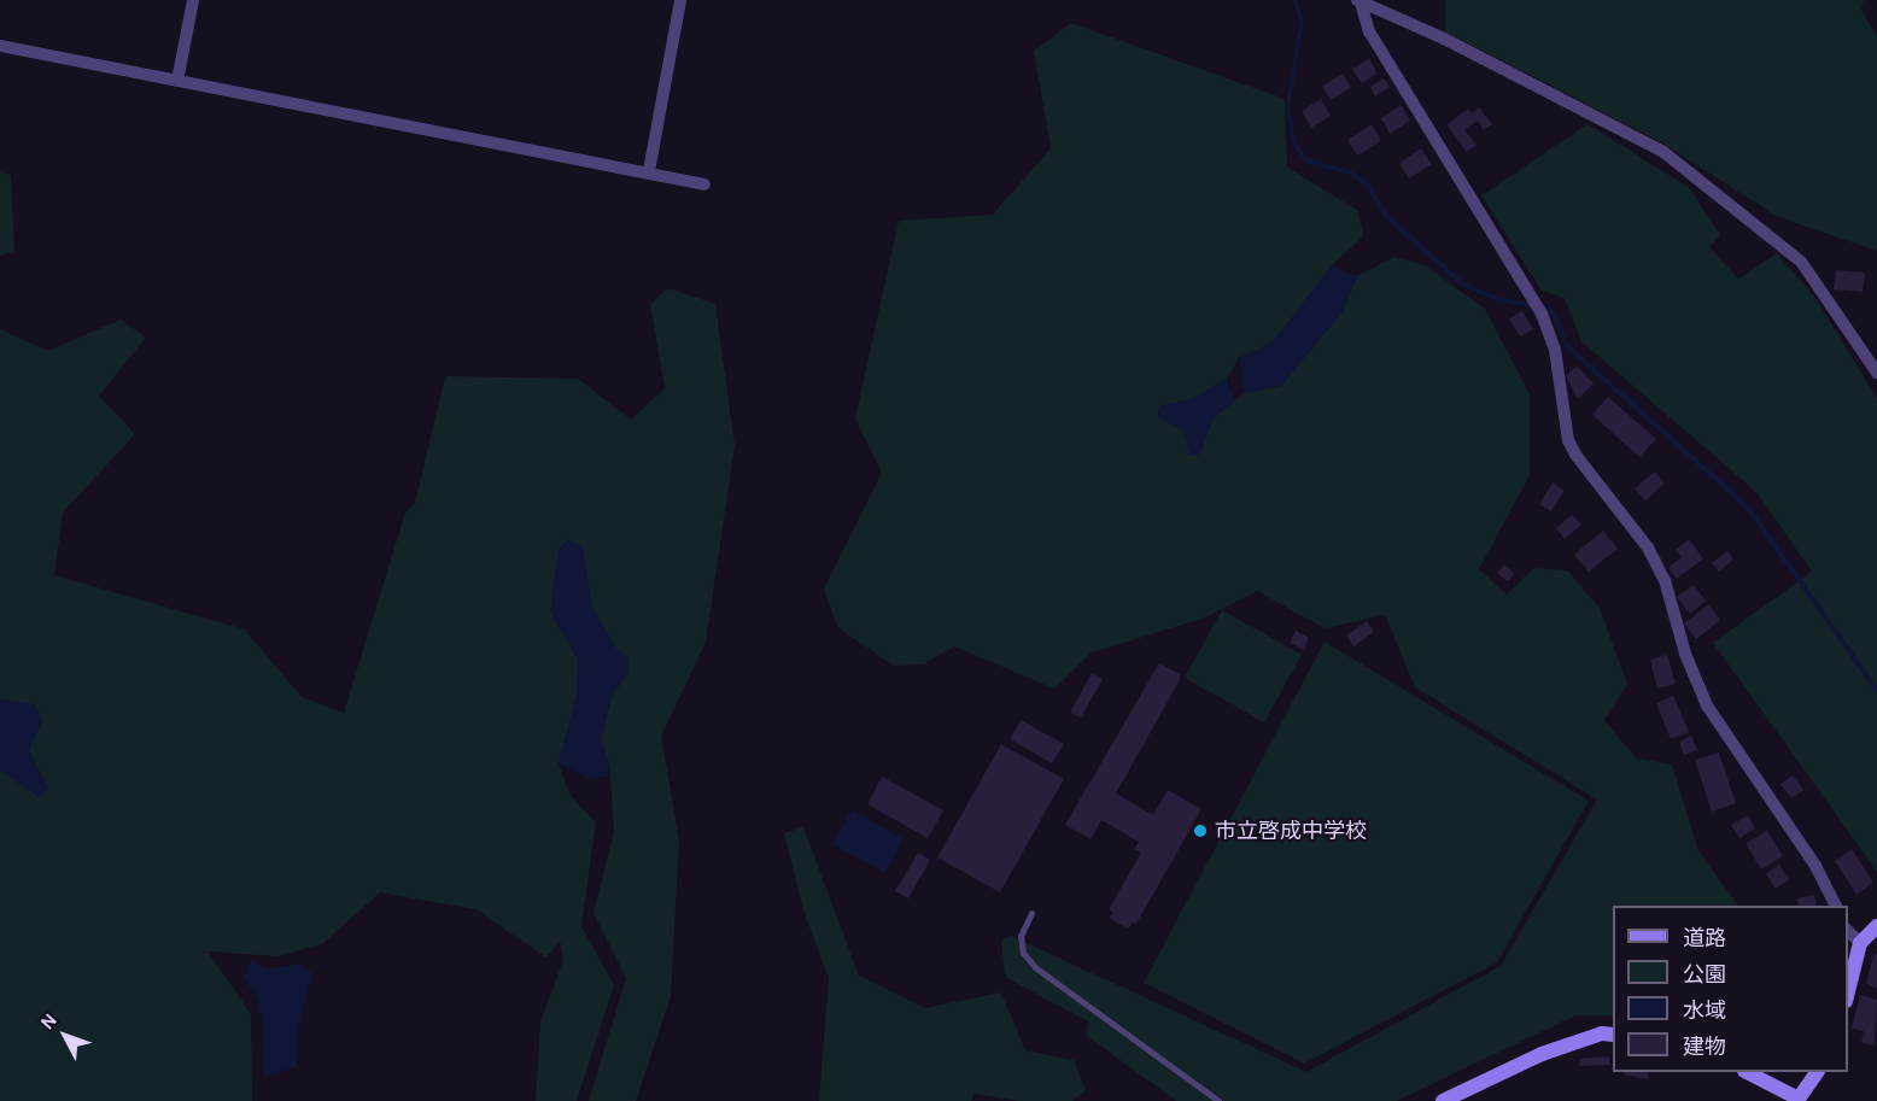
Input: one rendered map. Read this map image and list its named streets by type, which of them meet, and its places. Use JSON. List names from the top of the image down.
{
  "places": ["市立啓成中学校"],
  "legend": [
    "道路",
    "公園",
    "水域",
    "建物"
  ],
  "north": "top left"
}
